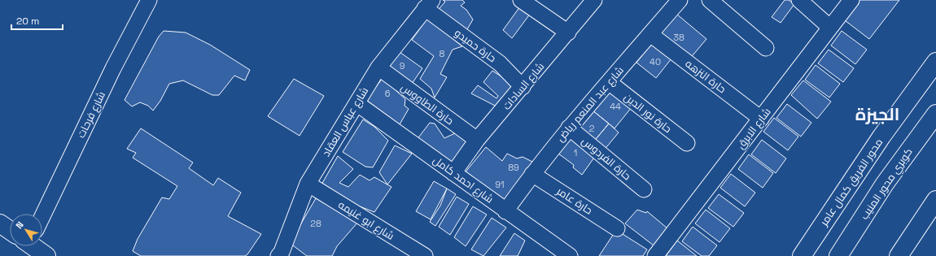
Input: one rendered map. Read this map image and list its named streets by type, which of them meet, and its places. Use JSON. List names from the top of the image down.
{
  "streets": {
    "highway": ["محور الفريق كمال عامر", "كوبري محور المنيب"],
    "street": [
      "حارة حميدو",
      "حارة النزهه",
      "شارع السادات",
      "حارة الطاووس",
      "شارع عبد المنعم رياض",
      "حارة نور الدين",
      "شارع فرحات",
      "شارع عباس العقاد",
      "شارع الابرق",
      "حارة الفردوس",
      "شارع احمد كامل",
      "حارة عامر",
      "شارع ابو غنيمه"
    ]
  },
  "crossings": [
    ["حارة حميدو", "شارع السادات"],
    ["حارة حميدو", "شارع عباس العقاد"],
    ["حارة النزهه", "شارع عبد المنعم رياض"],
    ["حارة النزهه", "شارع الابرق"],
    ["شارع السادات", "حارة الطاووس"],
    ["شارع السادات", "شارع احمد كامل"],
    ["حارة الطاووس", "شارع عباس العقاد"],
    ["شارع عبد المنعم رياض", "حارة نور الدين"],
    ["شارع عبد المنعم رياض", "حارة الفردوس"],
    ["شارع عبد المنعم رياض", "شارع احمد كامل"],
    ["شارع عبد المنعم رياض", "حارة عامر"],
    ["شارع عباس العقاد", "شارع احمد كامل"],
    ["شارع عباس العقاد", "شارع ابو غنيمه"]
  ],
  "districts": ["الجيزة"],
  "house_numbers": [
    "38",
    "8",
    "40",
    "9",
    "6",
    "44",
    "2",
    "1",
    "89",
    "91",
    "28"
  ],
  "scale_bar": "20 m",
  "north": "top left"
}
